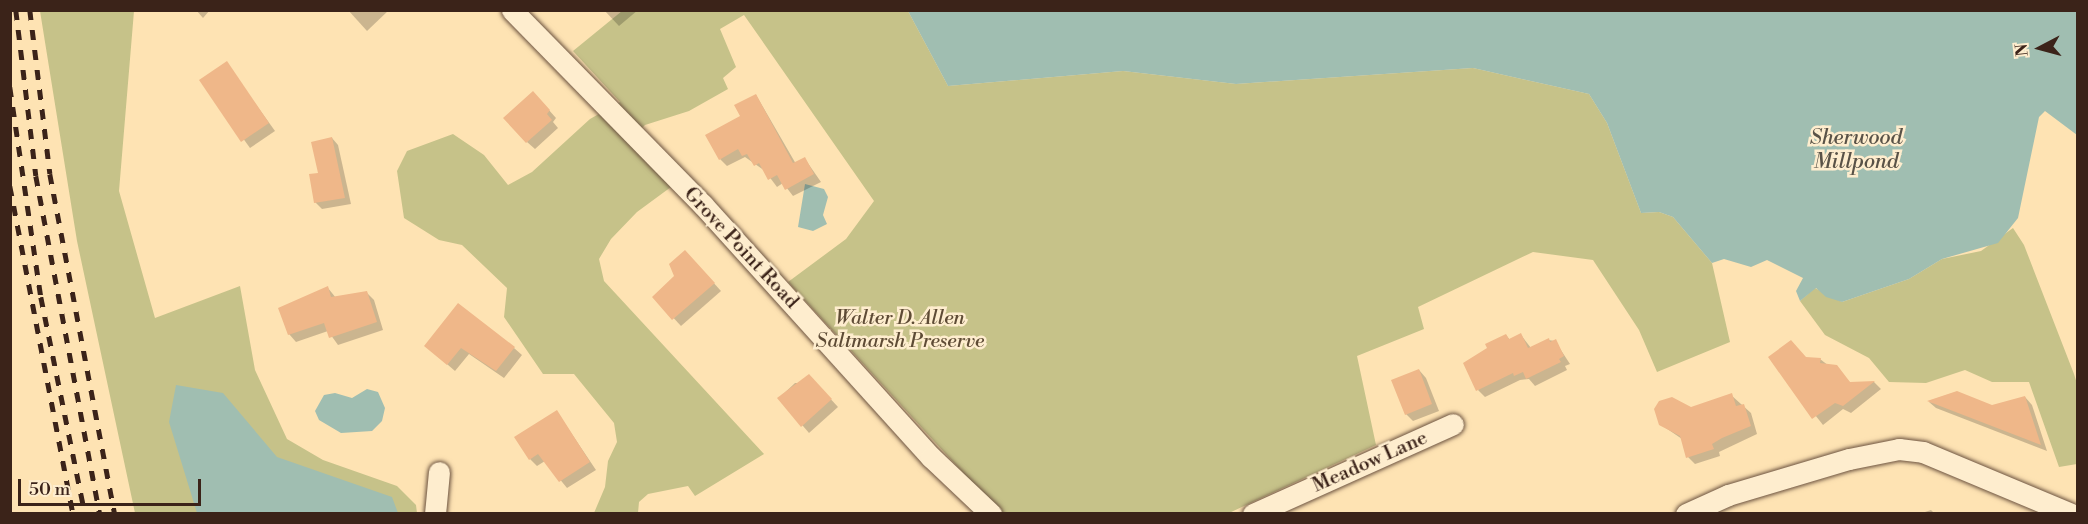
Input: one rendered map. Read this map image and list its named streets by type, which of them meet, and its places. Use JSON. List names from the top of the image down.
{
  "streets": {
    "street": ["Grove Point Road", "Meadow Lane"]
  },
  "water": ["Sherwood Millpond"],
  "parks": ["Walter D. Allen Saltmarsh Preserve"],
  "scale_bar": "50 m",
  "north": "left"
}
